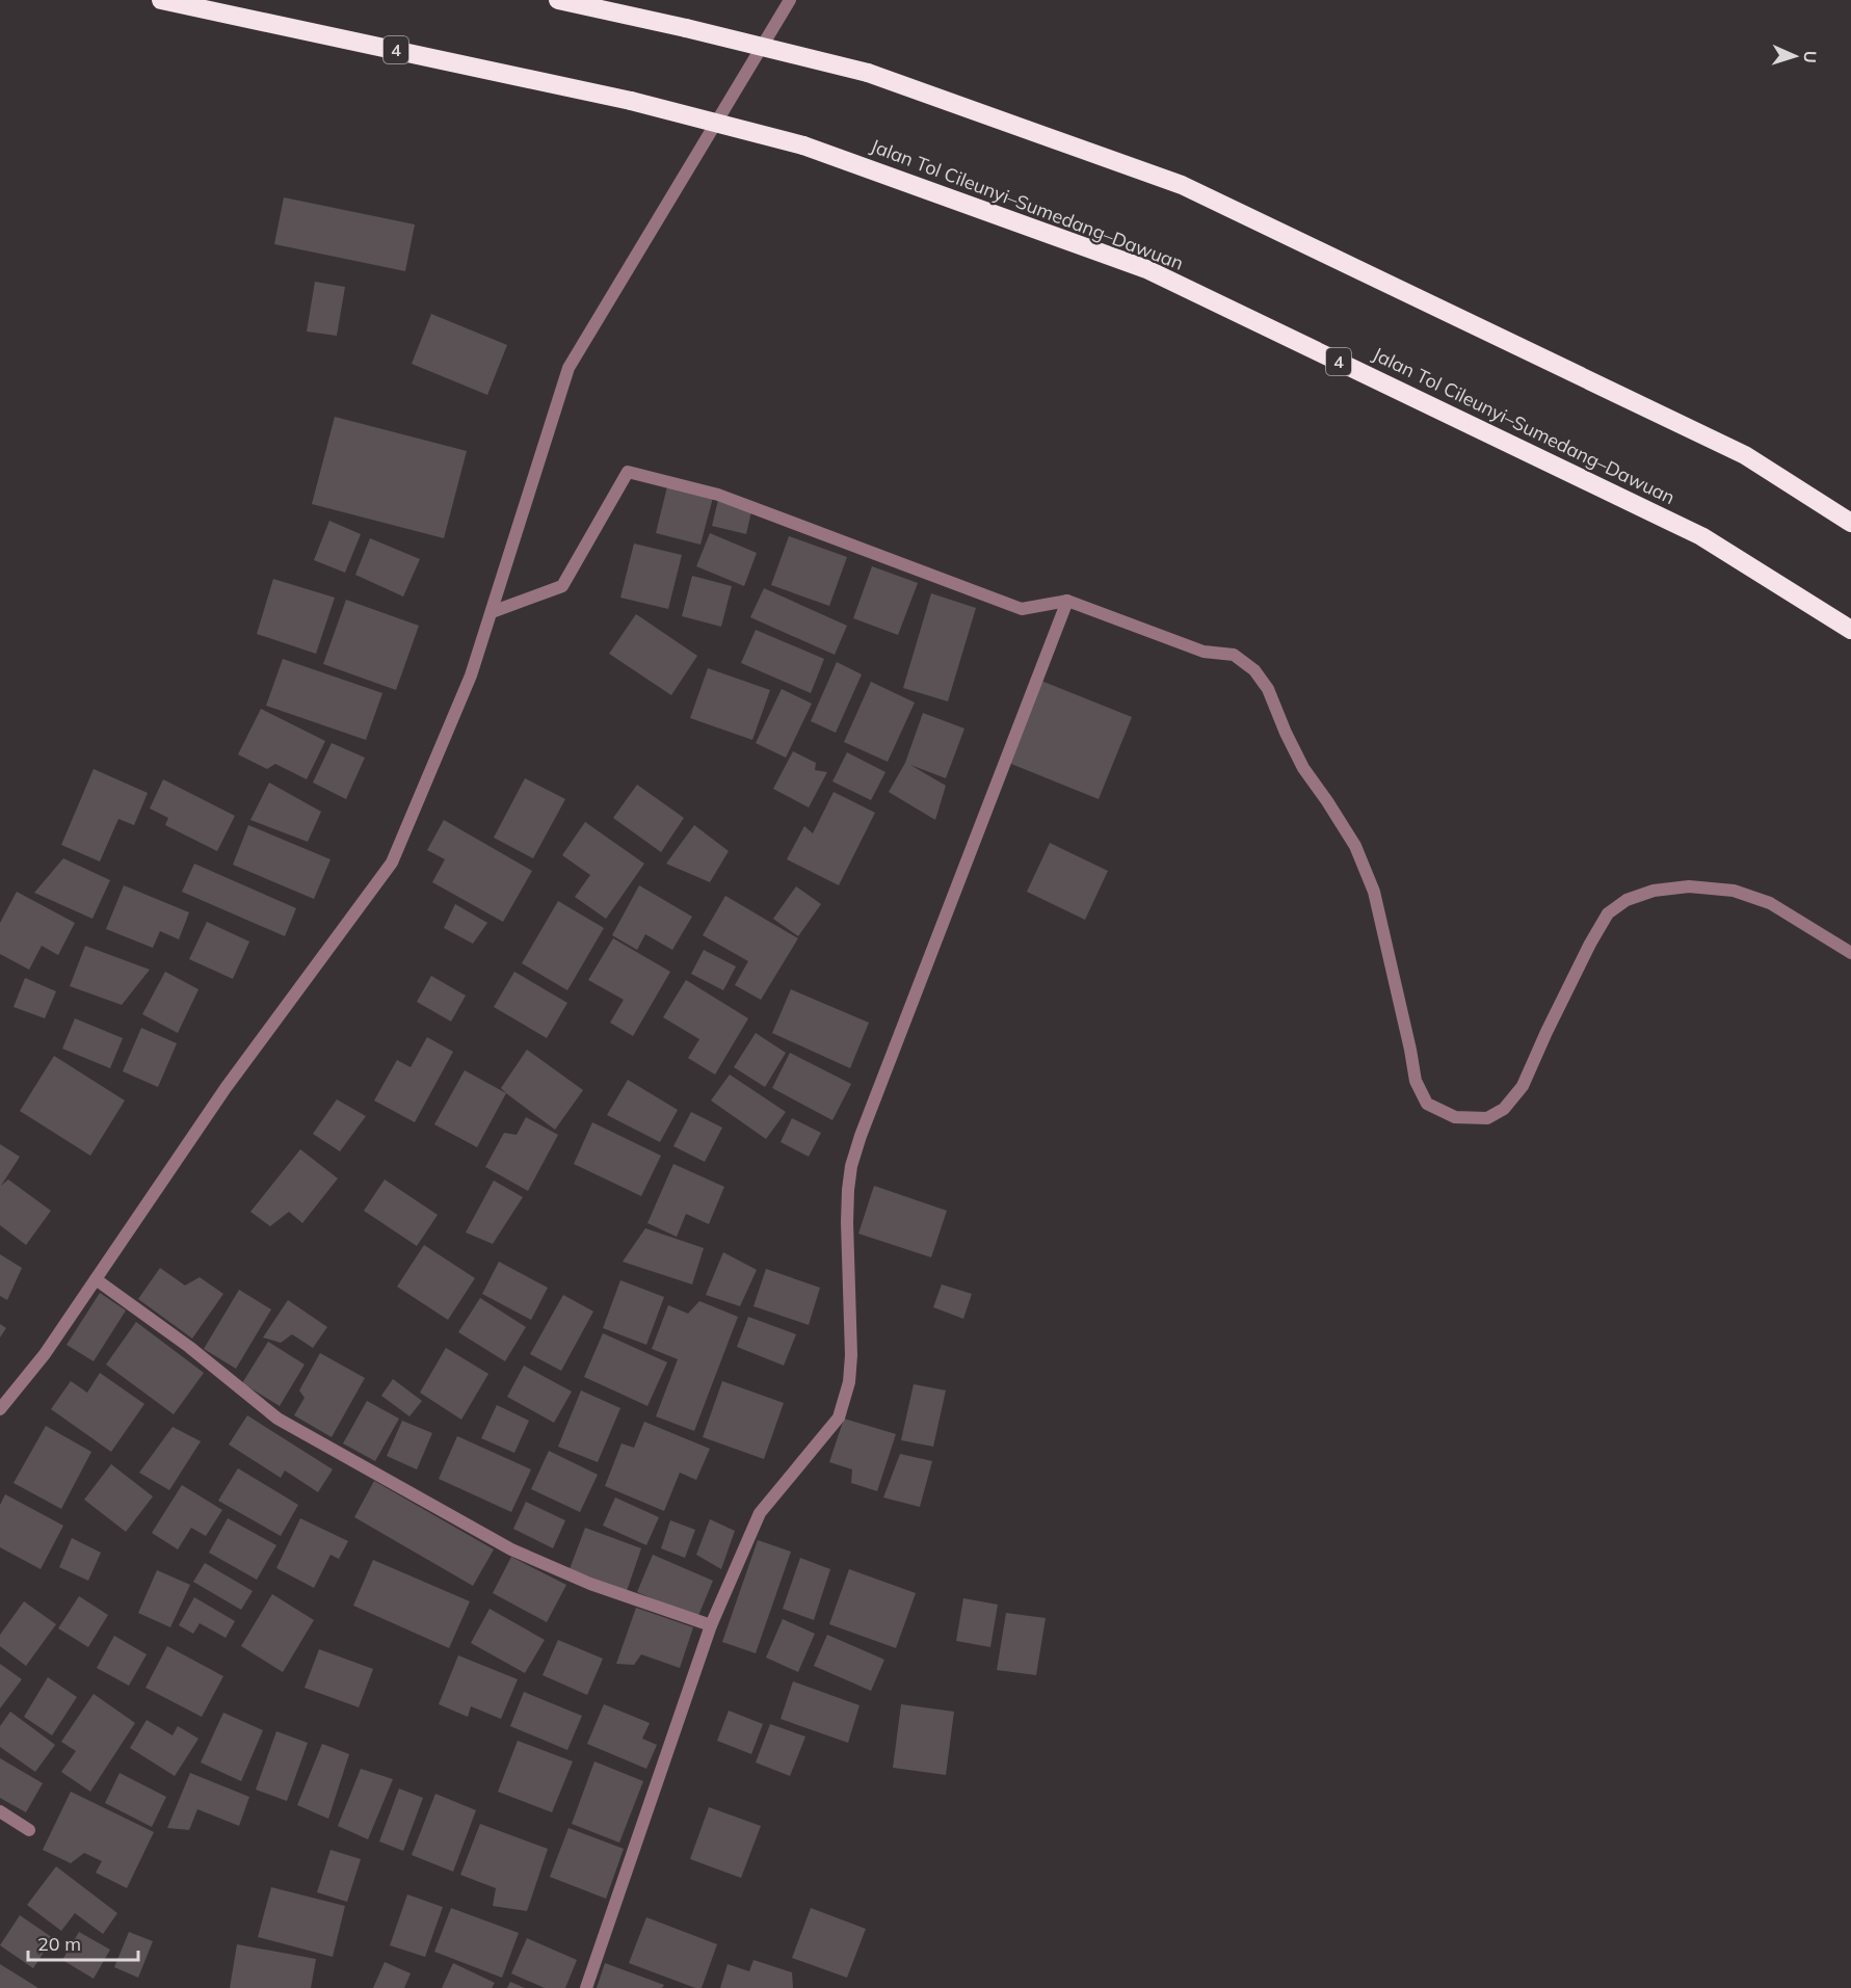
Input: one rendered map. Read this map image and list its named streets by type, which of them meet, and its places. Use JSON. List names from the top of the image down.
{
  "streets": {
    "highway": ["4", "Jalan Tol Cileunyi–Sumedang–Dawuan"]
  },
  "scale_bar": "20 m",
  "north": "right"
}
